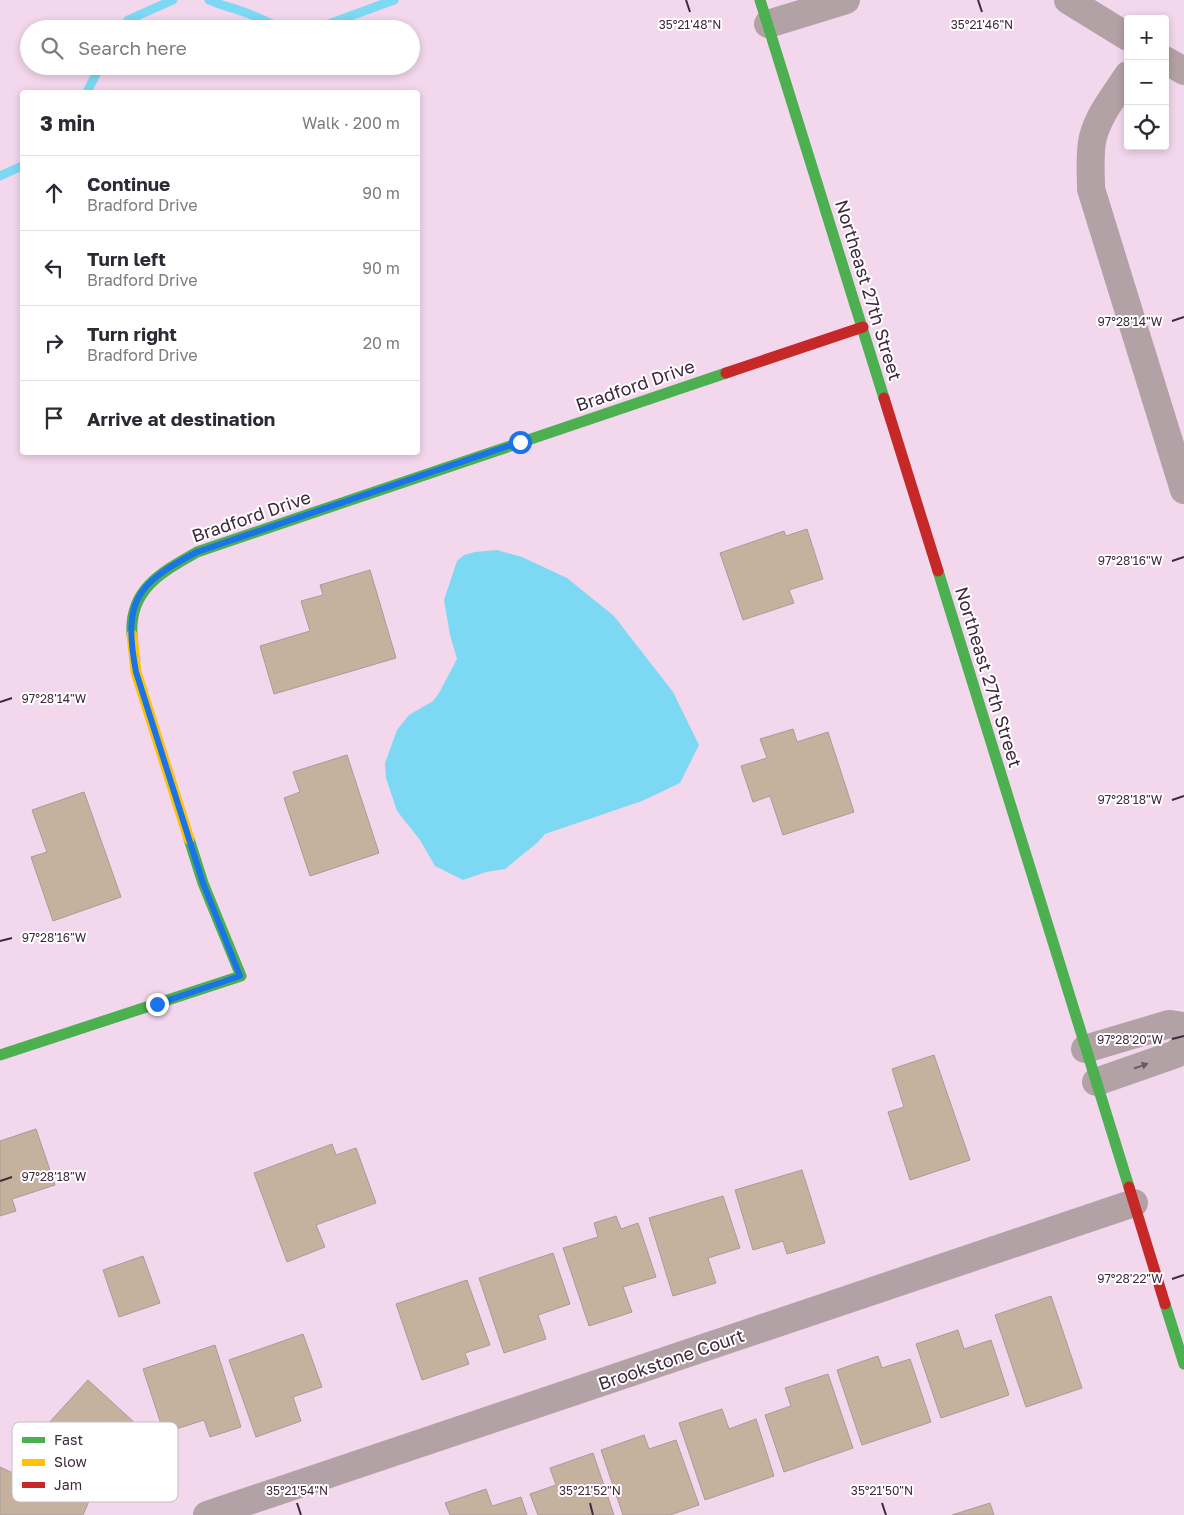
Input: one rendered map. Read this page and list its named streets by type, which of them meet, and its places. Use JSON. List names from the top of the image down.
{
  "streets": {
    "street": ["Northeast 27th Street", "Bradford Drive", "Brookstone Court"]
  },
  "crossings": [
    ["Northeast 27th Street", "Bradford Drive"],
    ["Northeast 27th Street", "Brookstone Court"]
  ],
  "legend": ["Fast", "Slow", "Jam"],
  "page": {
    "map_buttons": ["+", "−"],
    "search": "Search here",
    "heading": ["3 min", "Walk · 200 m"],
    "list": [
      ["Continue", "Bradford Drive", "90 m"],
      ["Turn left", "Bradford Drive", "90 m"],
      ["Turn right", "Bradford Drive", "20 m"],
      "Arrive at destination"
    ]
  },
  "coordinates": [
    "35°21'48\"N",
    "35°21'46\"N",
    "97°28'14\"W",
    "97°28'16\"W",
    "97°28'18\"W",
    "97°28'20\"W",
    "97°28'22\"W",
    "35°21'54\"N",
    "35°21'52\"N",
    "35°21'50\"N"
  ]
}
